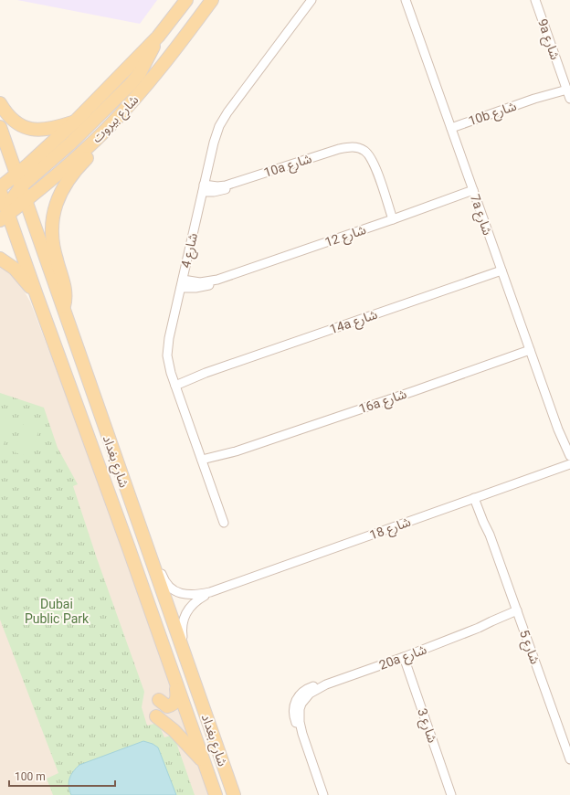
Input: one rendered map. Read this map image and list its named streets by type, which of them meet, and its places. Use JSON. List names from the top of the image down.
{
  "streets": {
    "main road": ["شارع بيروت", "شارع بغداد"],
    "street": [
      "9a شارع",
      "10b شارع",
      "10a شارع",
      "7a شارع",
      "شارع 12",
      "شارع 4",
      "14a شارع",
      "16a شارع",
      "شارع 18",
      "شارع 5",
      "20a شارع",
      "شارع 3"
    ]
  },
  "crossings": [
    ["9a شارع", "10b شارع"],
    ["10b شارع", "7a شارع"],
    ["شارع بيروت", "شارع بغداد"],
    ["10a شارع", "شارع 12"],
    ["10a شارع", "شارع 4"],
    ["7a شارع", "شارع 12"],
    ["7a شارع", "14a شارع"],
    ["7a شارع", "16a شارع"],
    ["7a شارع", "شارع 18"],
    ["شارع 12", "شارع 4"],
    ["شارع 4", "14a شارع"],
    ["شارع 4", "16a شارع"],
    ["شارع بغداد", "شارع 18"],
    ["شارع 18", "شارع 5"],
    ["شارع 5", "20a شارع"],
    ["20a شارع", "شارع 3"]
  ],
  "parks": ["Dubai Public Park"],
  "scale_bar": "100 m"
}
